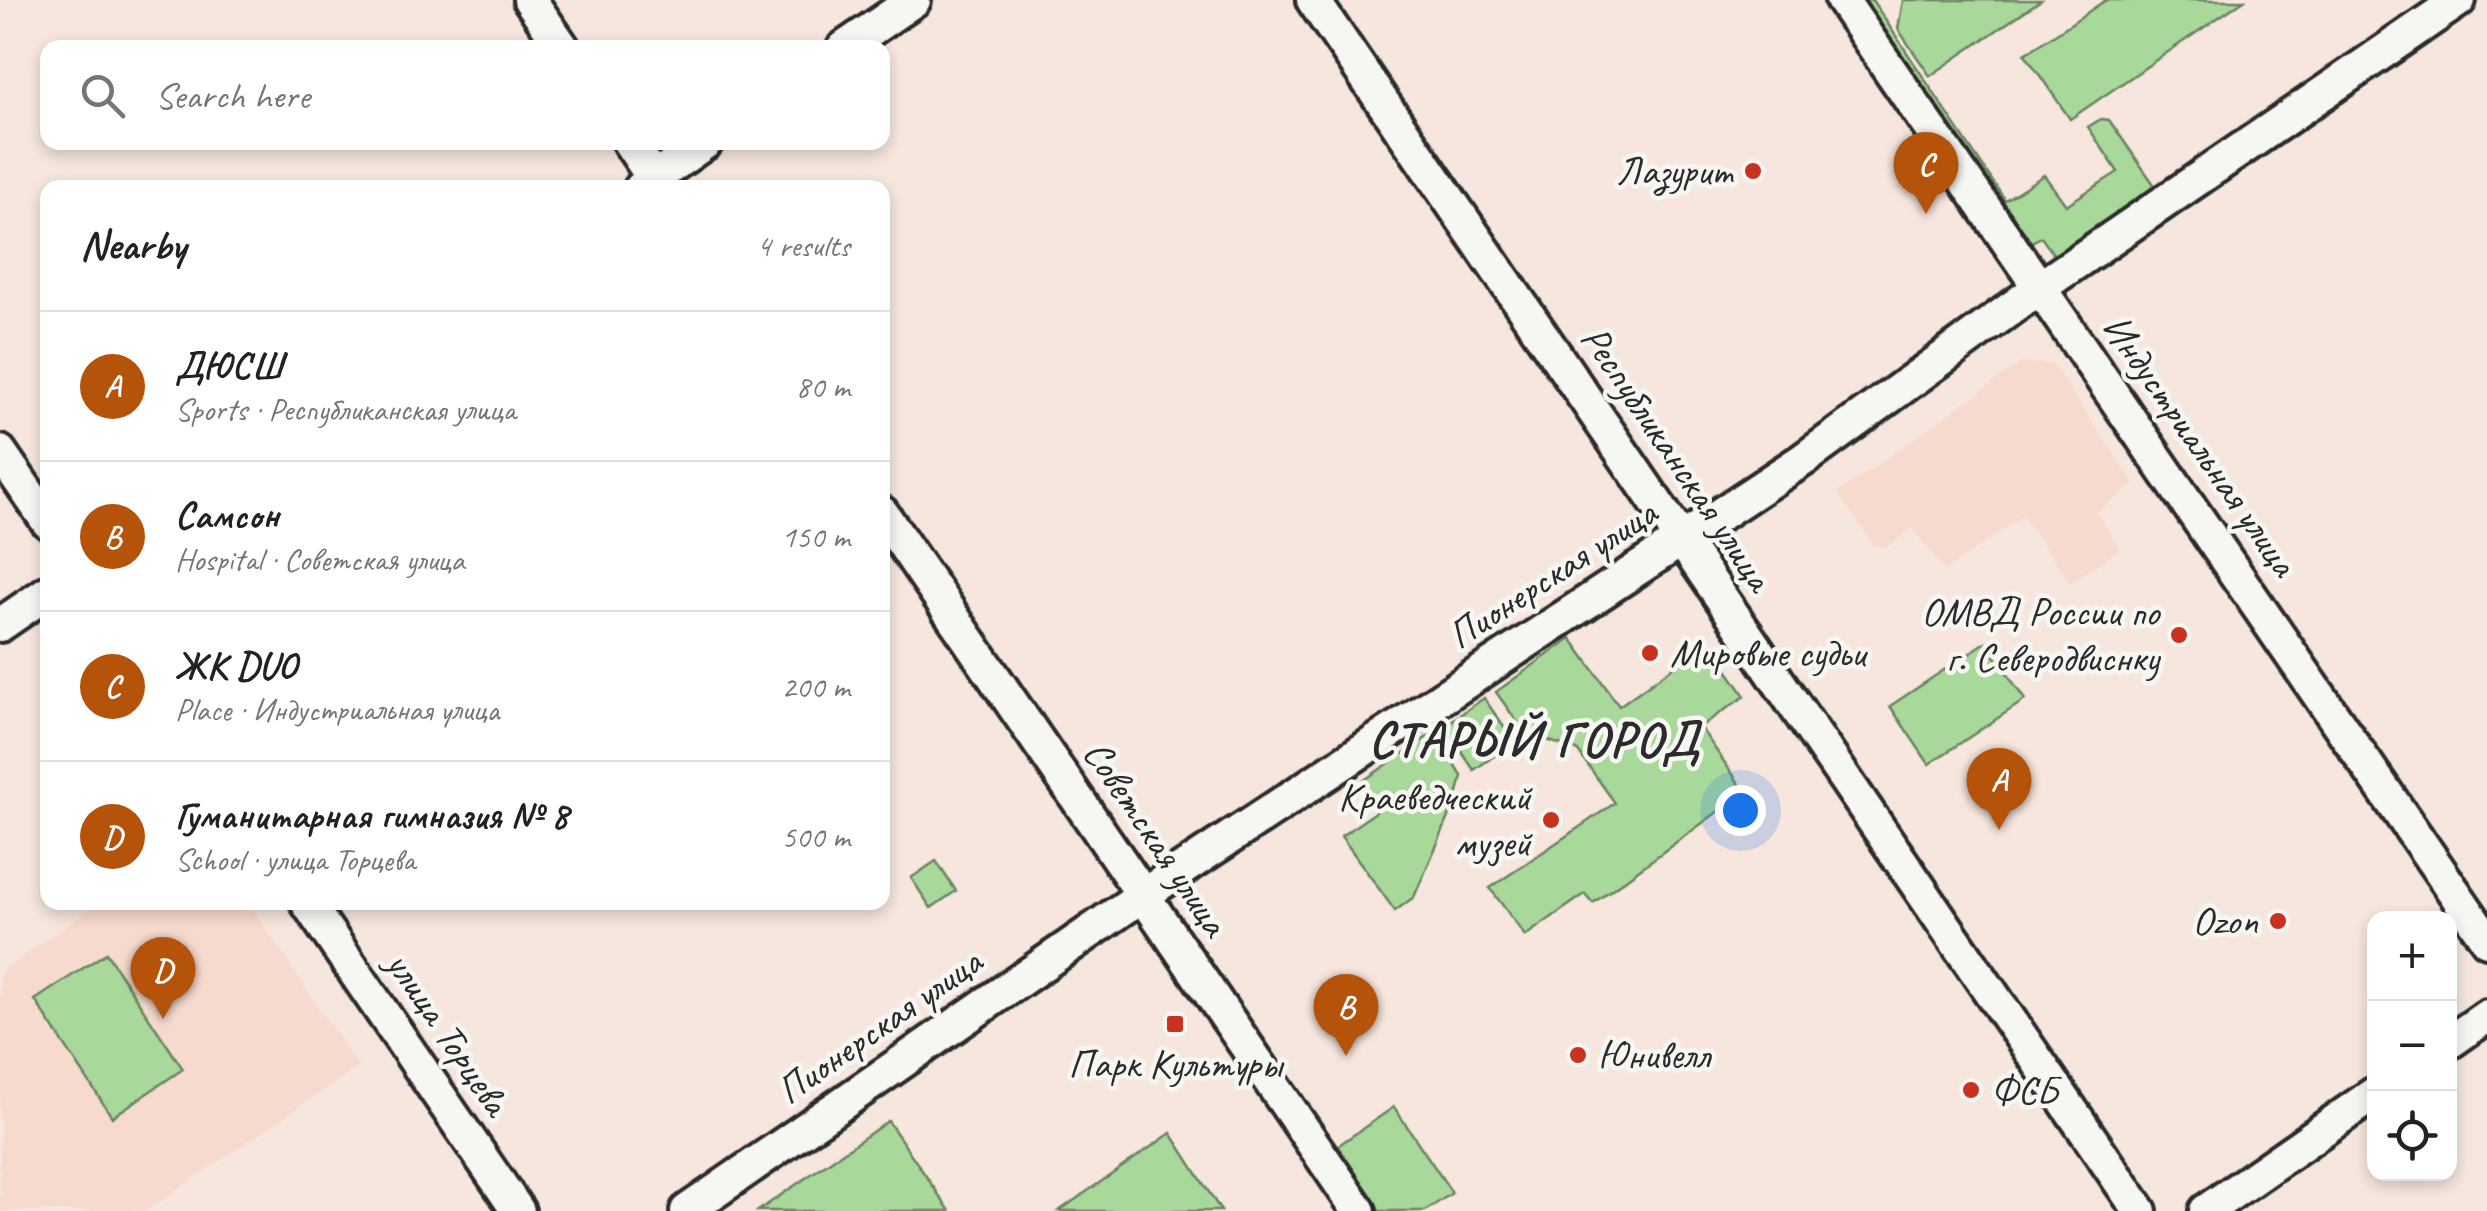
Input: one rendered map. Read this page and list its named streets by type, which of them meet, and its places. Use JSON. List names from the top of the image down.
{
  "streets": {
    "street": [
      "Индустриальная улица",
      "Республиканская улица",
      "Пионерская улица",
      "Советская улица",
      "улица Торцева"
    ]
  },
  "crossings": [
    ["Индустриальная улица", "Пионерская улица"],
    ["Республиканская улица", "Пионерская улица"],
    ["Пионерская улица", "Советская улица"]
  ],
  "districts": ["СТАРЫЙ ГОРОД"],
  "places": {
    "other": [
      "Лазурит",
      "ОМВД России по г. Северодвиснку",
      "Мировые судьи",
      "Краеведческий музей",
      "Ozon",
      "Юнивелл",
      "ФСБ"
    ],
    "transit": ["Парк Культуры"]
  },
  "page": {
    "search": "Search here",
    "pins": [
      "C",
      "A",
      "D",
      "B"
    ],
    "heading": ["Nearby", "4 results"],
    "list": [
      {
        "mark": "A",
        "name": "ДЮСШ",
        "note": "Sports · Республиканская улица",
        "value": "80 m"
      },
      {
        "mark": "B",
        "name": "Самсон",
        "note": "Hospital · Советская улица",
        "value": "150 m"
      },
      {
        "mark": "C",
        "name": "ЖК DUO",
        "note": "Place · Индустриальная улица",
        "value": "200 m"
      },
      {
        "mark": "D",
        "name": "Гуманитарная гимназия № 8",
        "note": "School · улица Торцева",
        "value": "500 m"
      }
    ],
    "map_buttons": ["+", "−"]
  }
}
